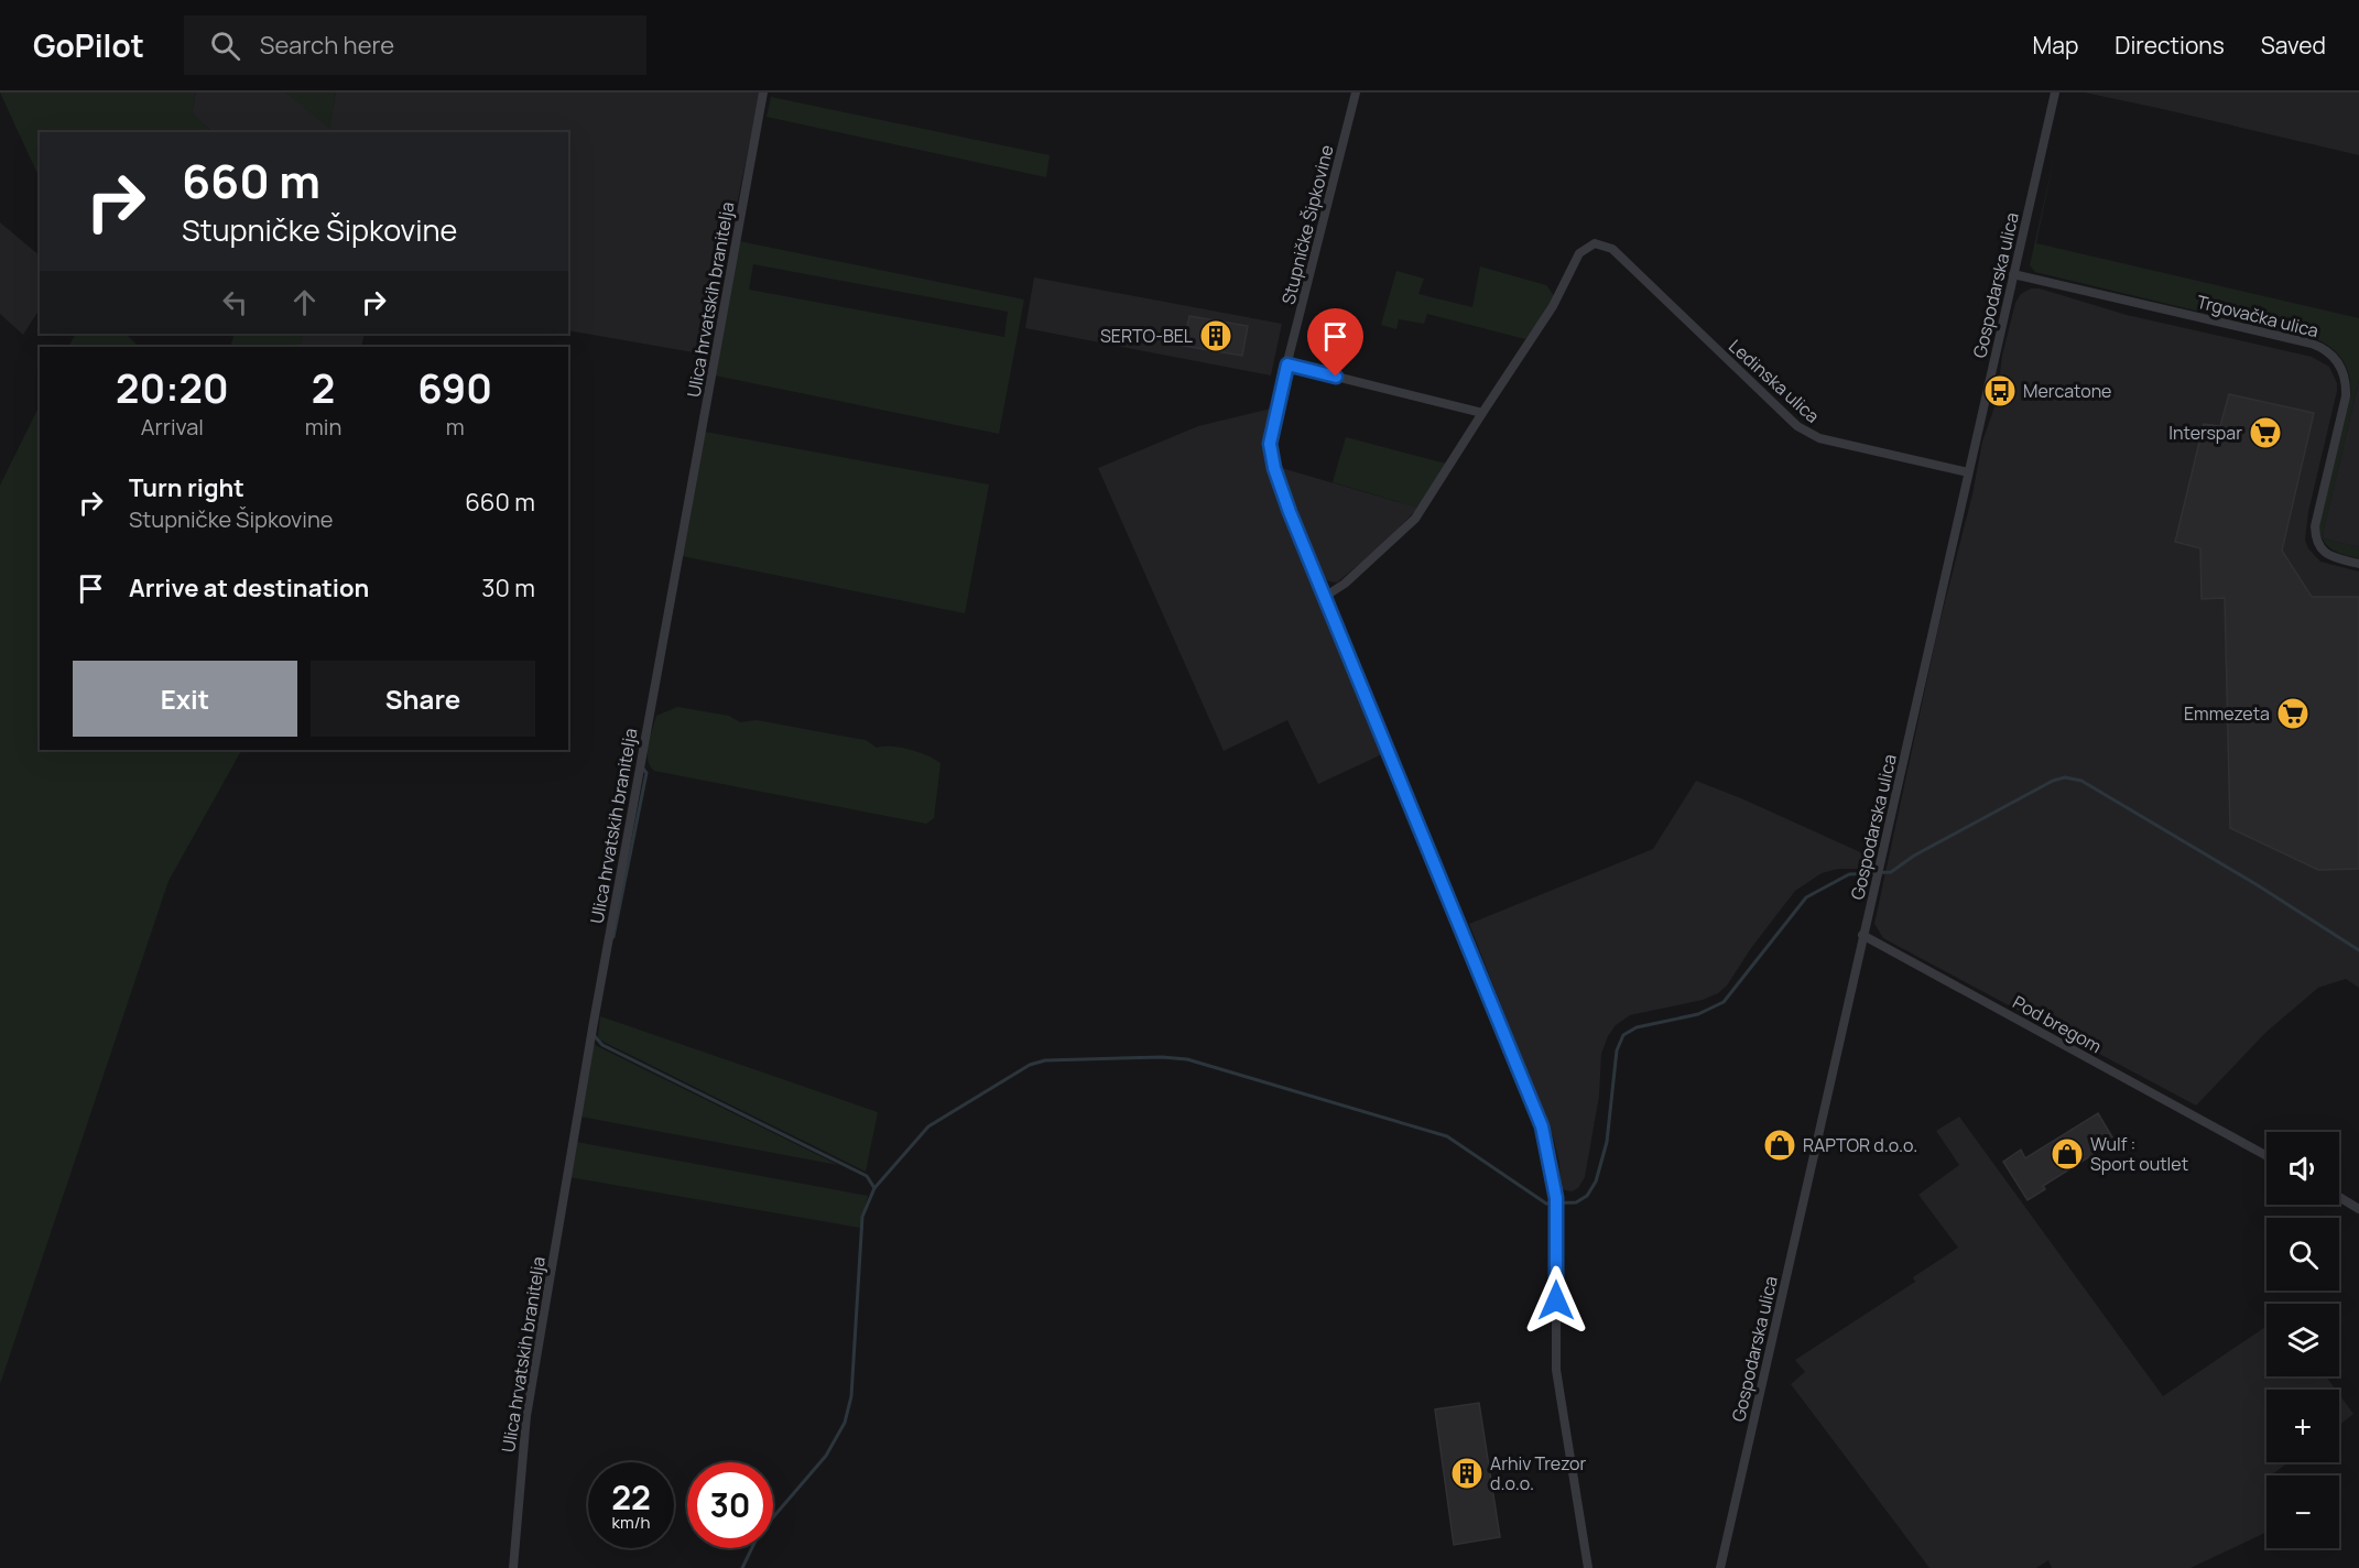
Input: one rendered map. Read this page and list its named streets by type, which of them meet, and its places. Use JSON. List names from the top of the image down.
{
  "streets": {
    "street": [
      "Stupničke Šipkovine",
      "Gospodarska ulica",
      "Ulica hrvatskih branitelja",
      "Trgovačka ulica",
      "Ledinska ulica",
      "Pod bregom"
    ]
  },
  "crossings": [
    ["Gospodarska ulica", "Trgovačka ulica"],
    ["Gospodarska ulica", "Ledinska ulica"],
    ["Gospodarska ulica", "Pod bregom"]
  ],
  "places": {
    "building": ["SERTO-BEL", "Arhiv Trezor d.o.o."],
    "bus stop": ["Mercatone"],
    "supermarket": ["Interspar", "Emmezeta"],
    "shop": ["RAPTOR d.o.o.", "Wulf : Sport outlet"]
  },
  "page": {
    "header": "GoPilot",
    "search": "Search here",
    "nav": ["Map", "Directions", "Saved"],
    "turn": ["660 m", "Stupničke Šipkovine"],
    "eta": [
      "20:20",
      "Arrival",
      "2",
      "min",
      "690",
      "m"
    ],
    "list": [
      {
        "name": "Turn right",
        "note": "Stupničke Šipkovine",
        "value": "660 m"
      },
      {
        "name": "Arrive at destination",
        "value": "30 m"
      }
    ],
    "buttons": ["Exit", "Share"],
    "map_buttons": ["+", "−"],
    "speed": "22 km/h",
    "limit": "30"
  }
}
